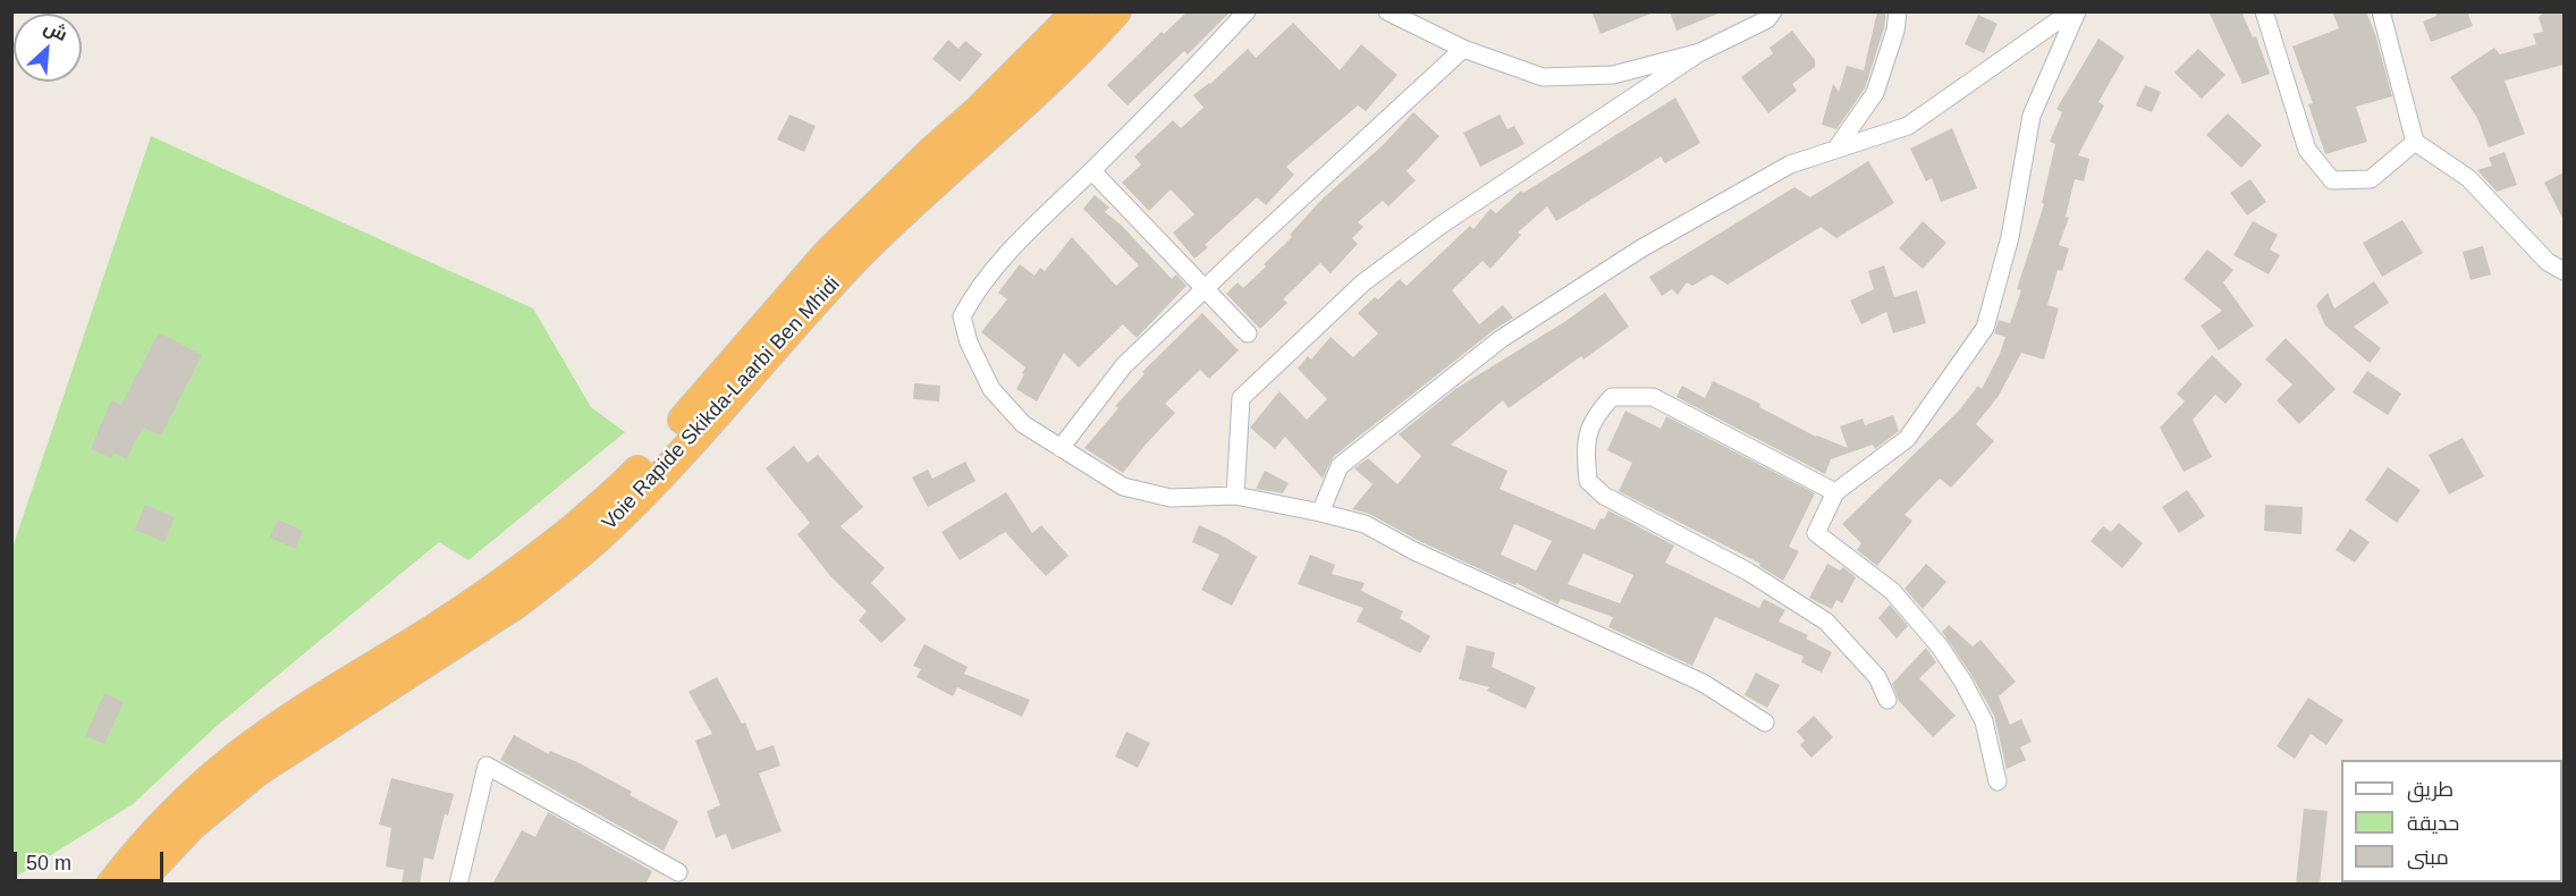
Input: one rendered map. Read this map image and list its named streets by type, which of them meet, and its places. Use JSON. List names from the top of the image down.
{
  "streets": {
    "highway": ["Voie Rapide Skikda-Laarbi Ben Mhidi"]
  },
  "legend": ["طريق", "حديقة", "مبنى"],
  "scale_bar": "50 m",
  "north": "top right"
}
